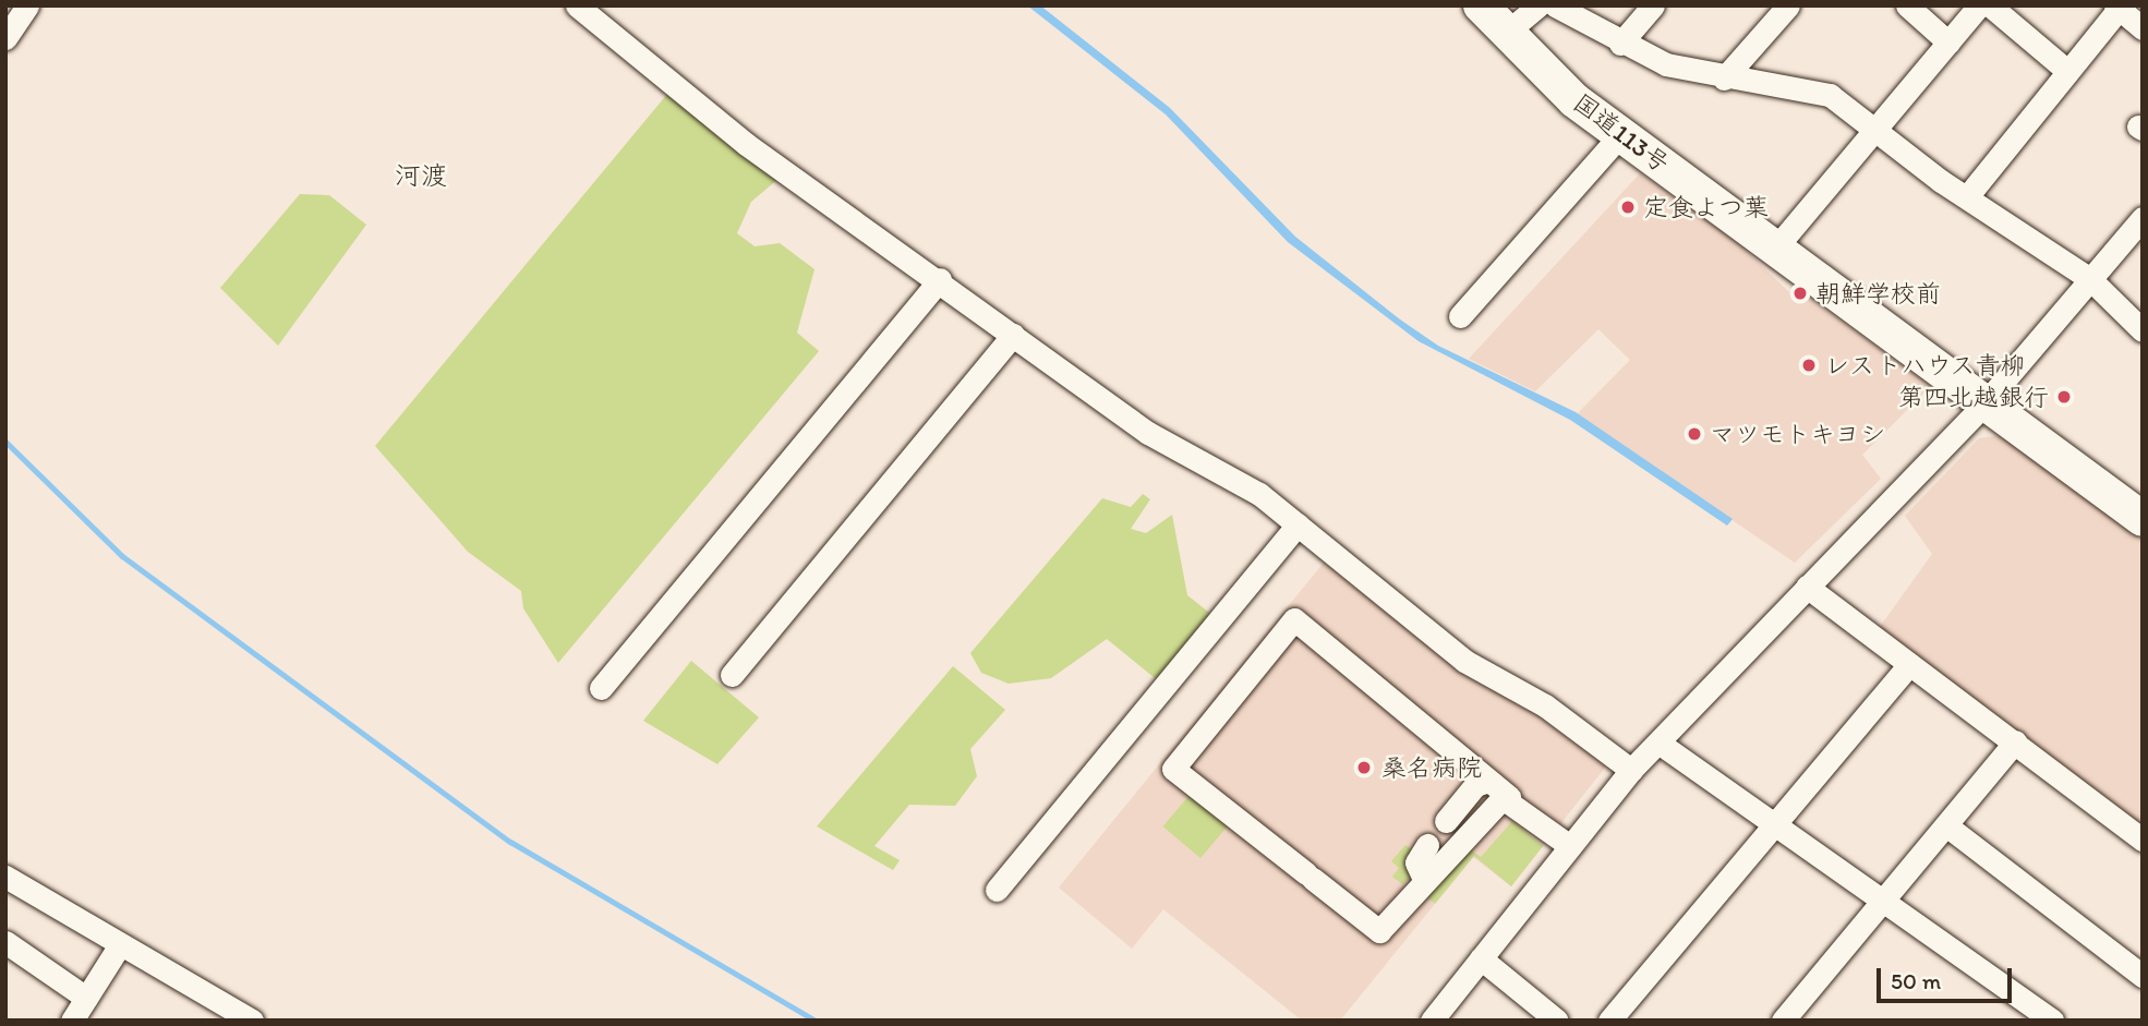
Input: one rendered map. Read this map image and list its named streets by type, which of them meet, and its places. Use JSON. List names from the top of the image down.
{
  "streets": {
    "highway": ["国道113号"]
  },
  "districts": ["河渡"],
  "places": [
    "定食よつ葉",
    "朝鮮学校前",
    "レストハウス青柳",
    "第四北越銀行",
    "マツモトキヨシ",
    "桑名病院"
  ],
  "scale_bar": "50 m"
}
